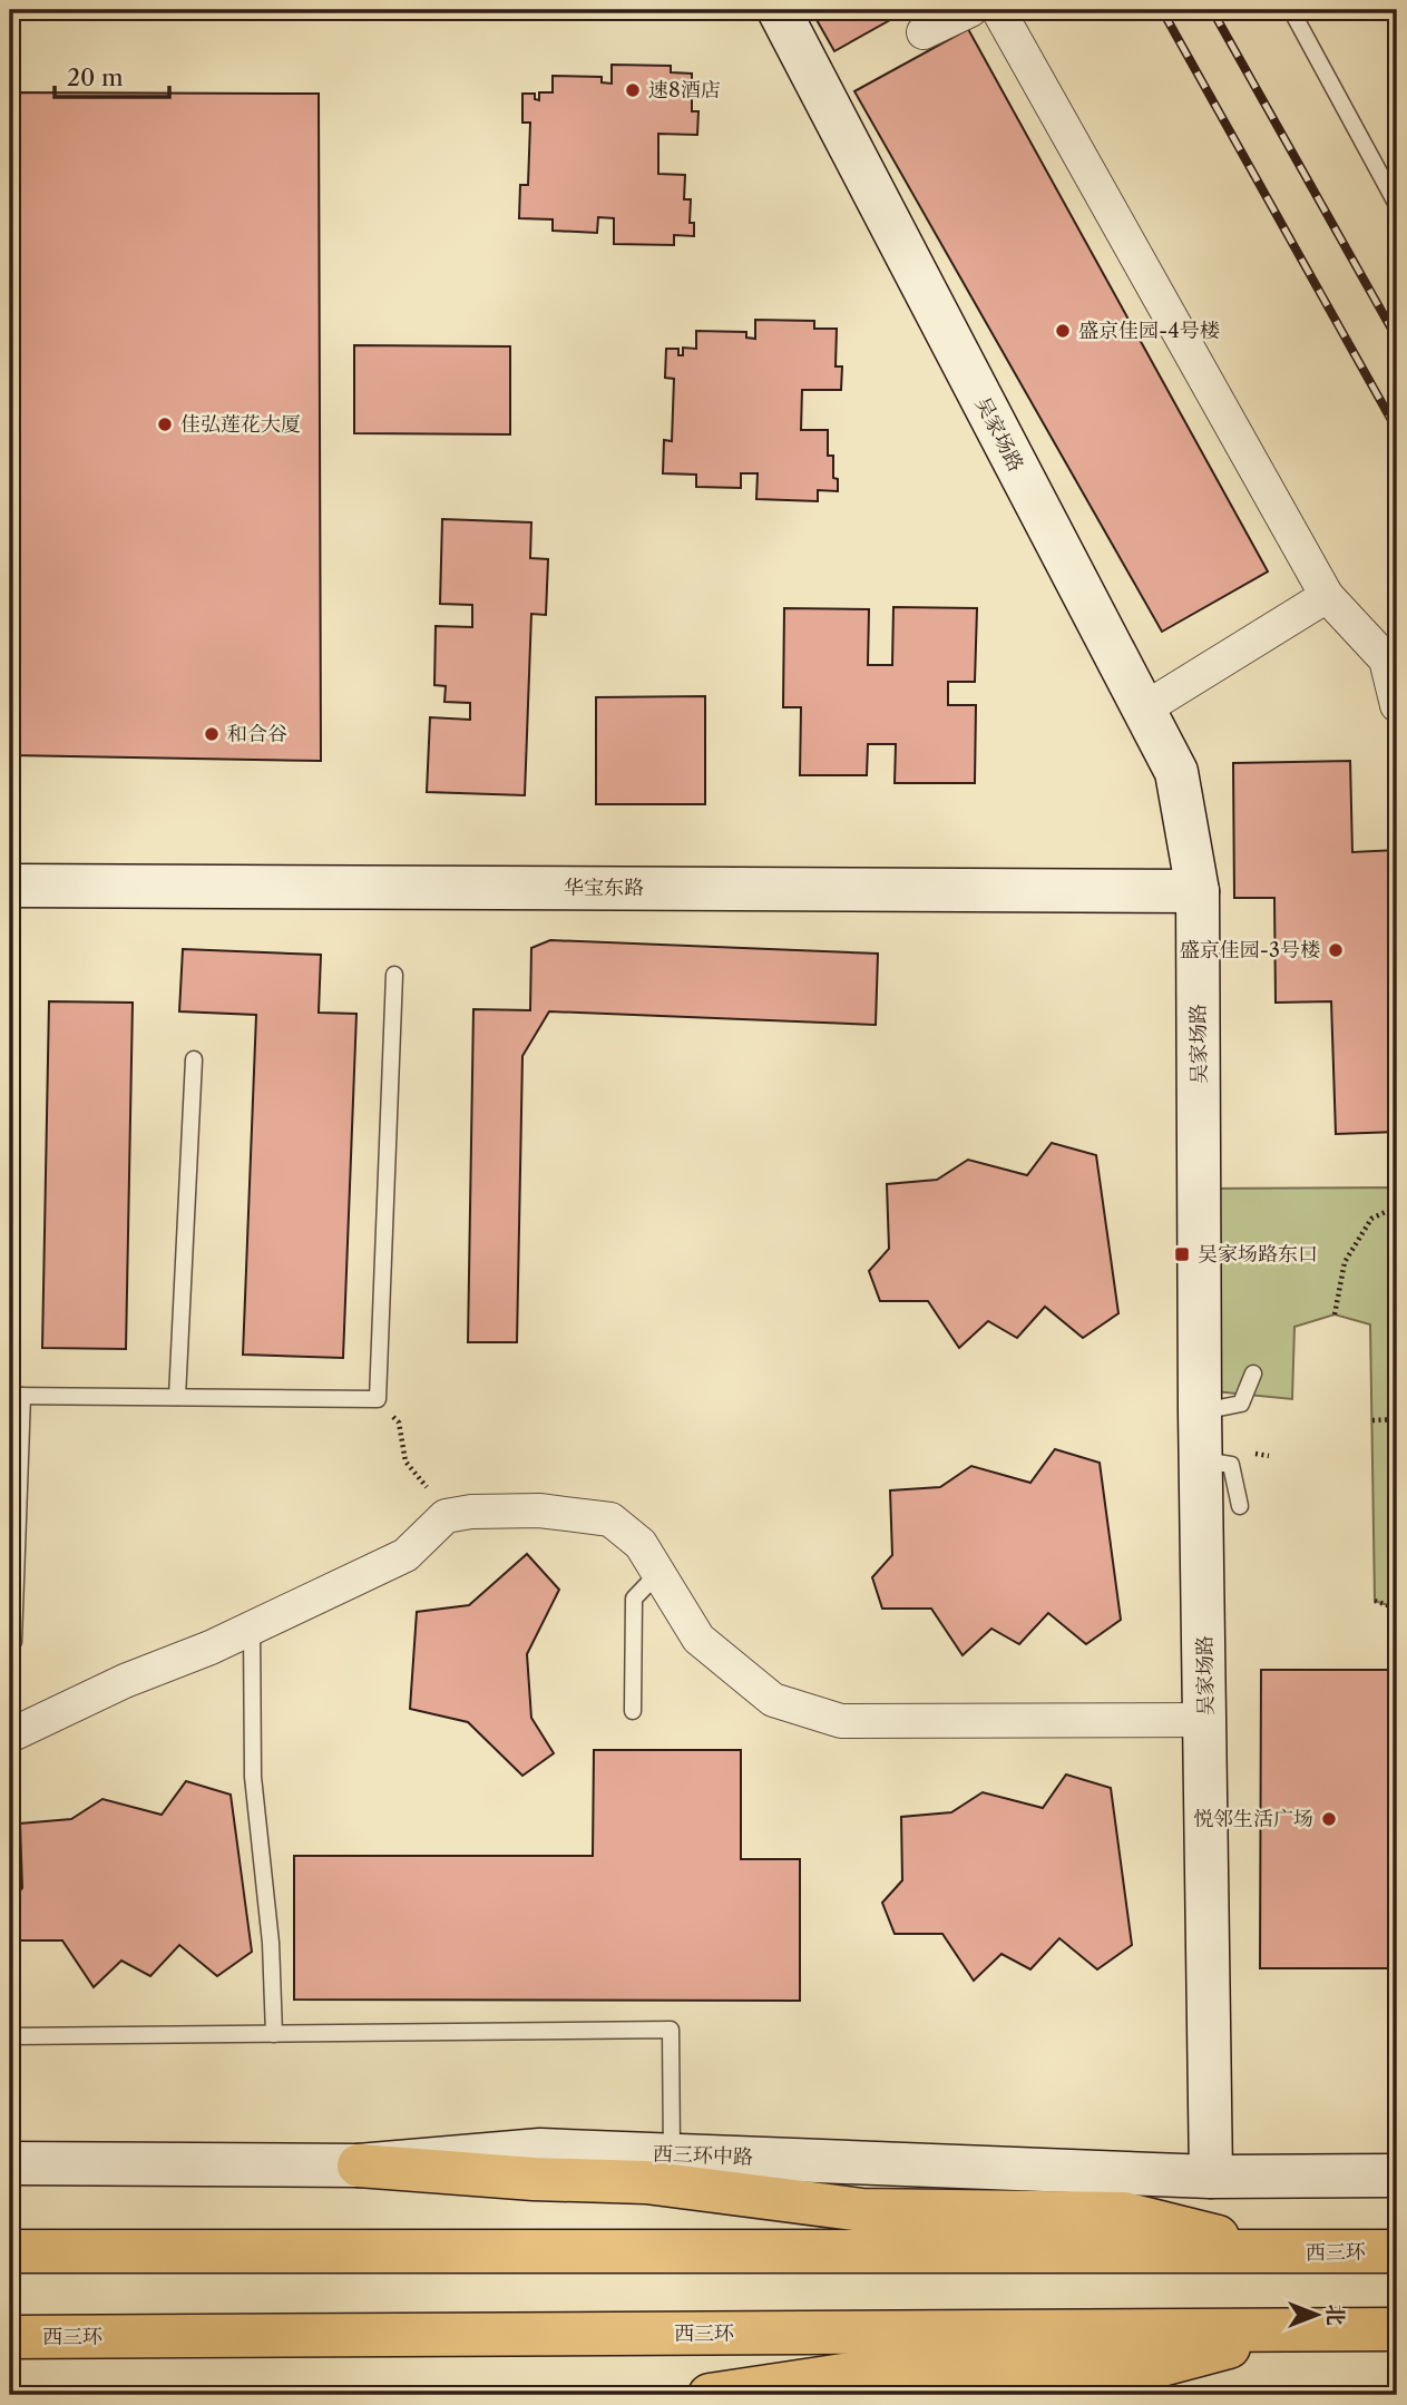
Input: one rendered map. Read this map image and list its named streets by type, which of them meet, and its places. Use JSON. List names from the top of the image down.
{
  "streets": {
    "highway": ["西三环"],
    "street": ["吴家场路", "华宝东路", "西三环中路"]
  },
  "crossings": [
    ["吴家场路", "华宝东路"],
    ["吴家场路", "西三环中路"]
  ],
  "places": {
    "other": [
      "速8酒店",
      "盛京佳园-4号楼",
      "佳弘莲花大厦",
      "和合谷",
      "盛京佳园-3号楼",
      "悦邻生活广场"
    ],
    "transit": ["吴家场路东口"]
  },
  "scale_bar": "20 m",
  "north": "right"
}
